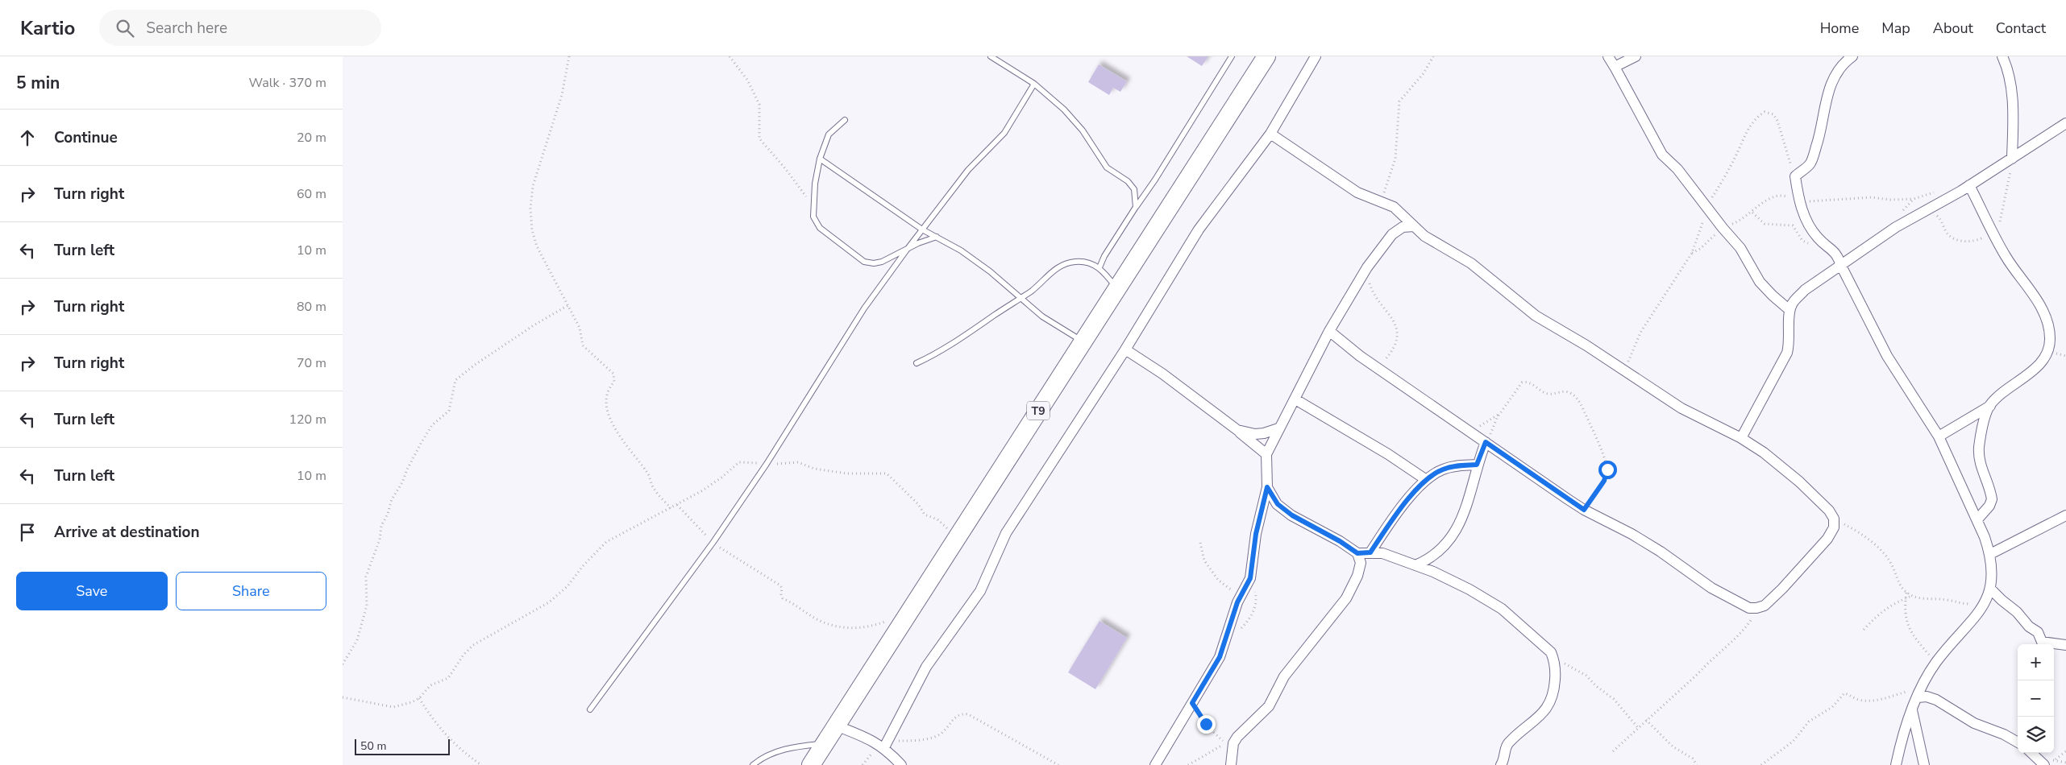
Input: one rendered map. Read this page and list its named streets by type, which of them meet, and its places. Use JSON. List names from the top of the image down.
{
  "streets": {
    "highway": ["T9"]
  },
  "scale_bar": "50 m",
  "page": {
    "header": "Kartio",
    "search": "Search here",
    "nav": [
      "Home",
      "Map",
      "About",
      "Contact"
    ],
    "heading": ["5 min", "Walk · 370 m"],
    "list": [
      ["Continue", "20 m"],
      ["Turn right", "60 m"],
      ["Turn left", "10 m"],
      ["Turn right", "80 m"],
      ["Turn right", "70 m"],
      ["Turn left", "120 m"],
      ["Turn left", "10 m"],
      "Arrive at destination"
    ],
    "buttons": ["Save", "Share"],
    "map_buttons": ["+", "−"],
    "scale": "50 m"
  }
}
